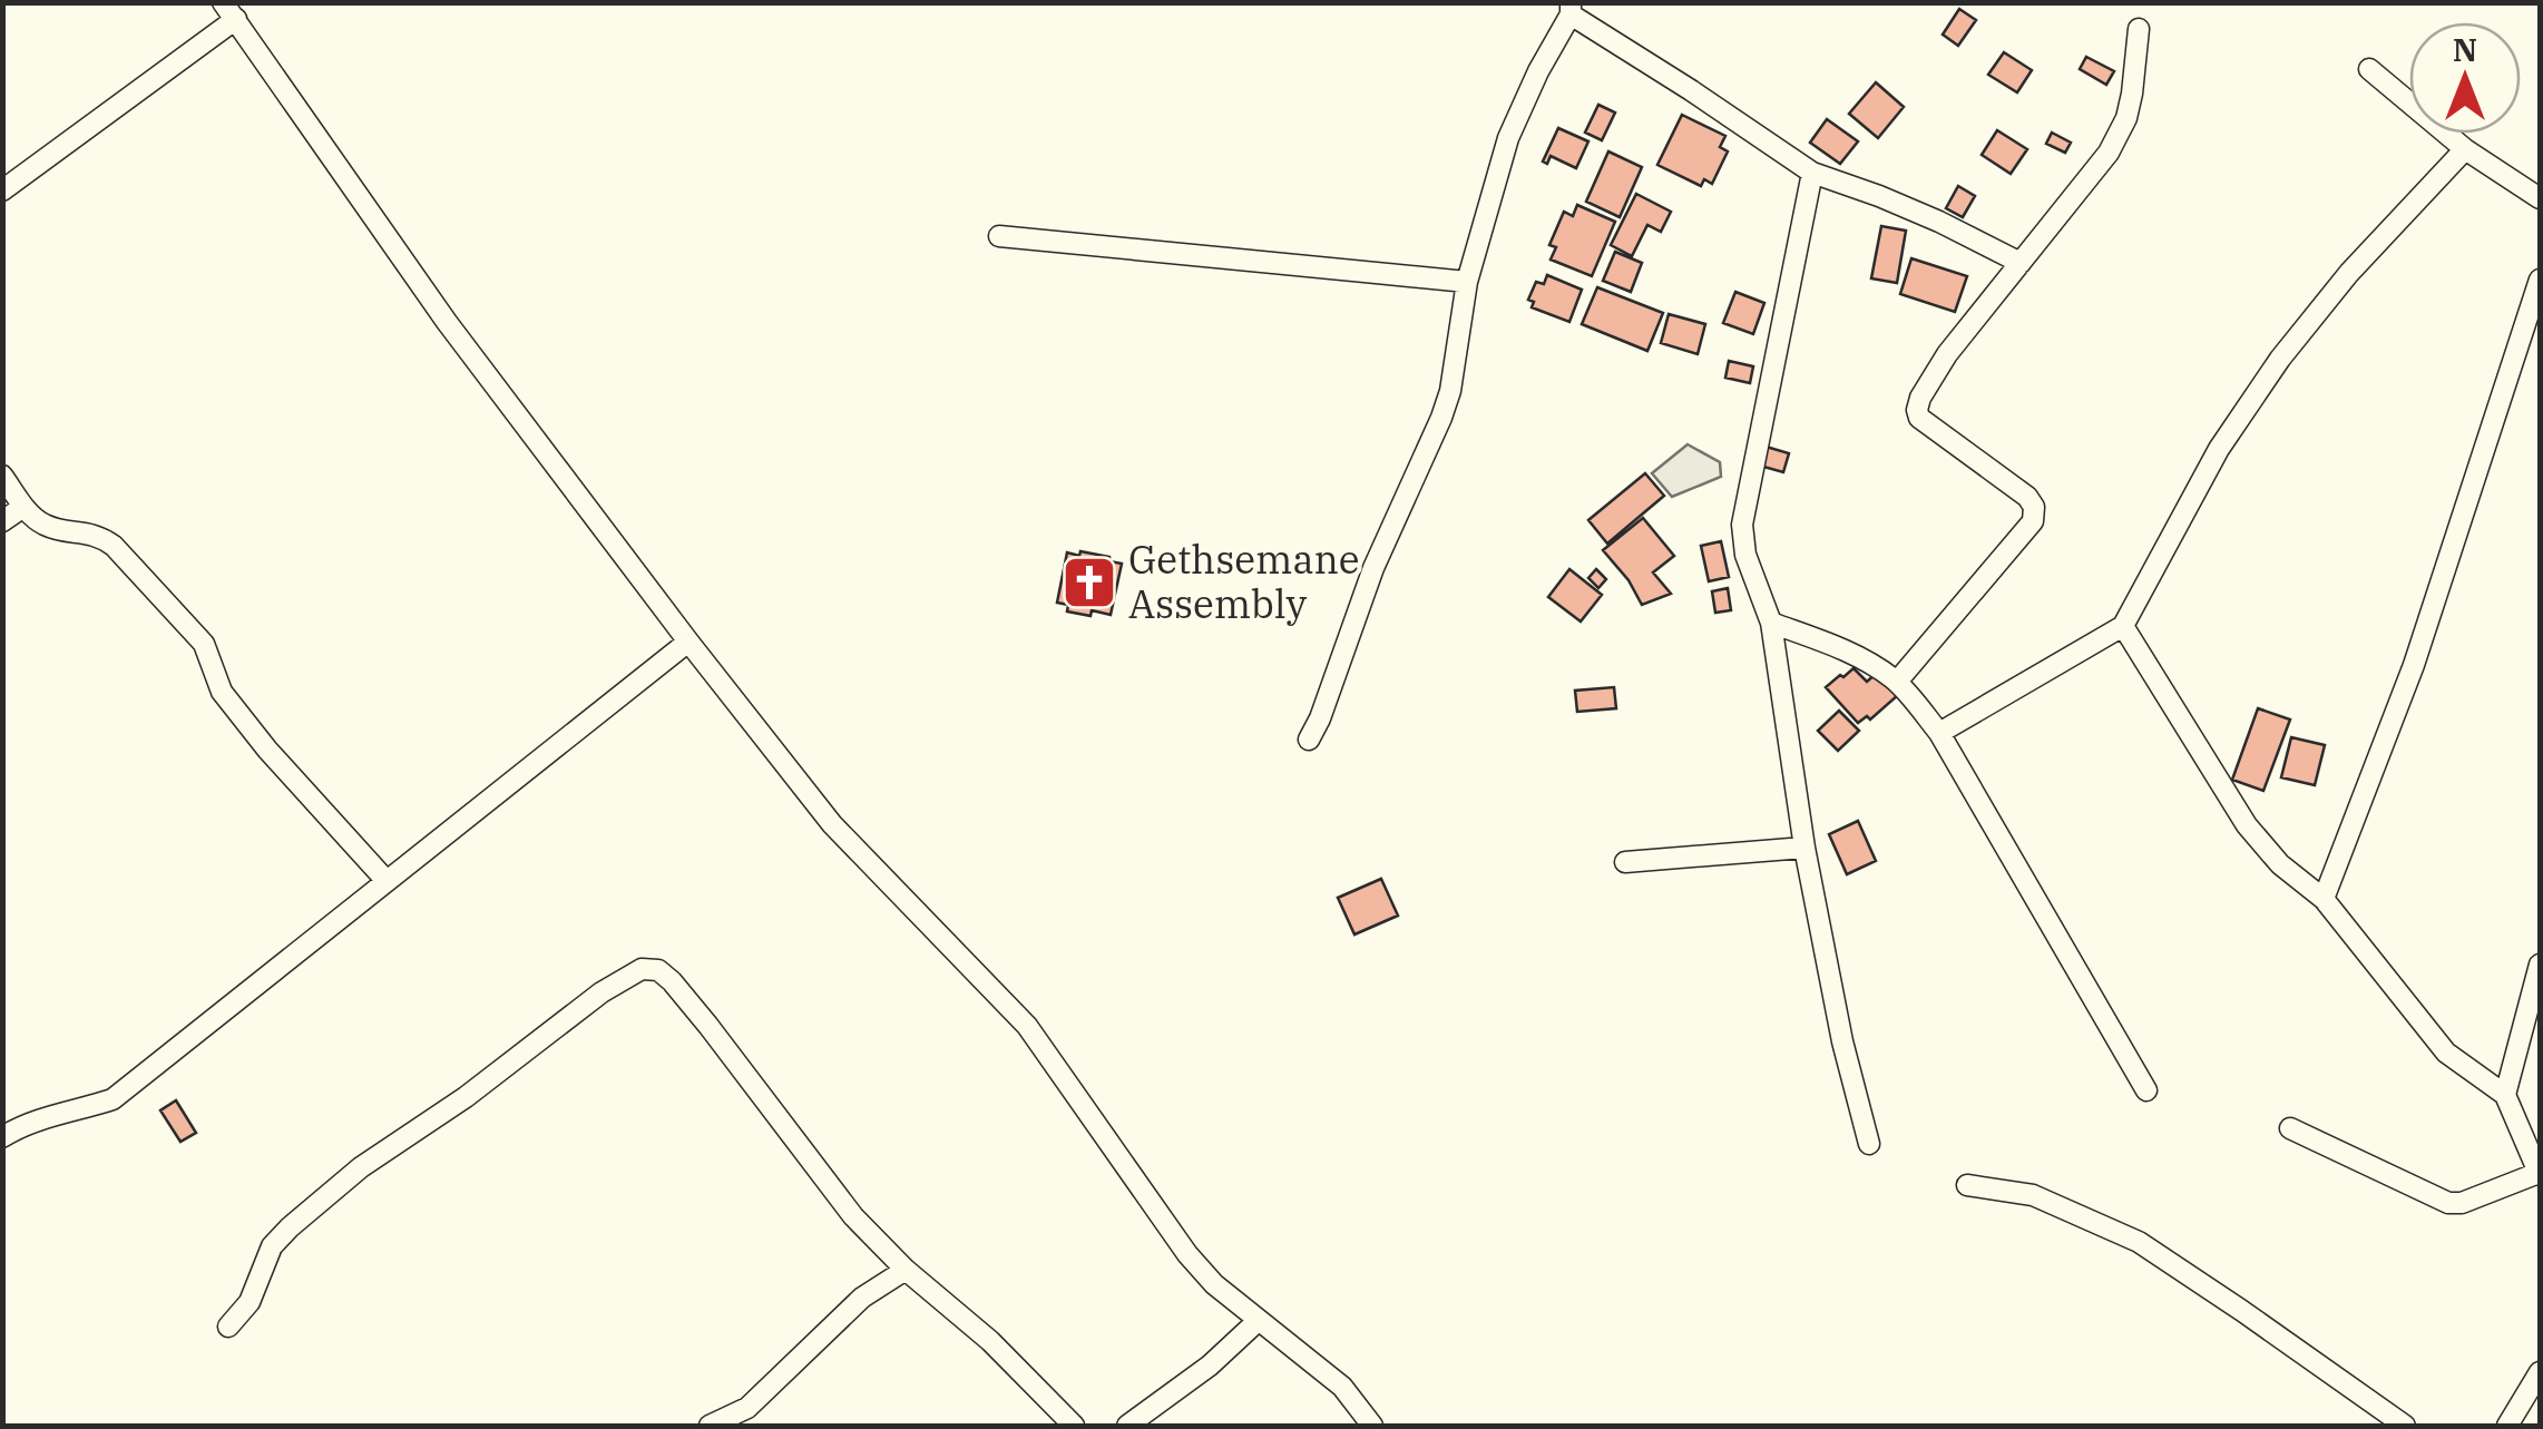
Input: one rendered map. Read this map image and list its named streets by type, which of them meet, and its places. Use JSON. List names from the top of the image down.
{
  "places": {
    "church": ["Gethsemane Assembly"]
  },
  "north": "top"
}
